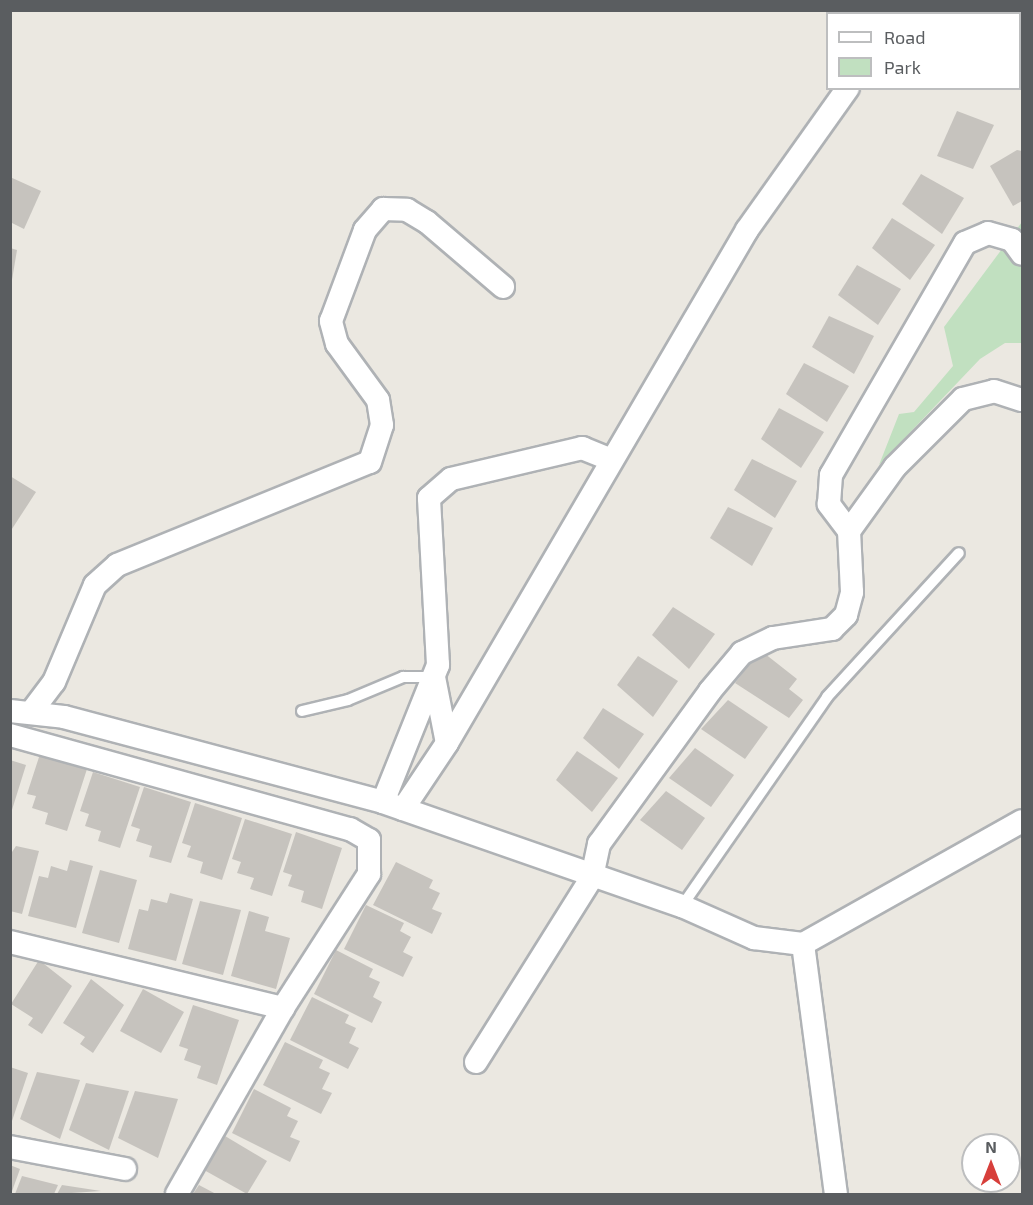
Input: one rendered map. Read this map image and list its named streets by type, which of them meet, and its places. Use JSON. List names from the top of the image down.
{
  "legend": ["Road", "Park"],
  "north": "top"
}
